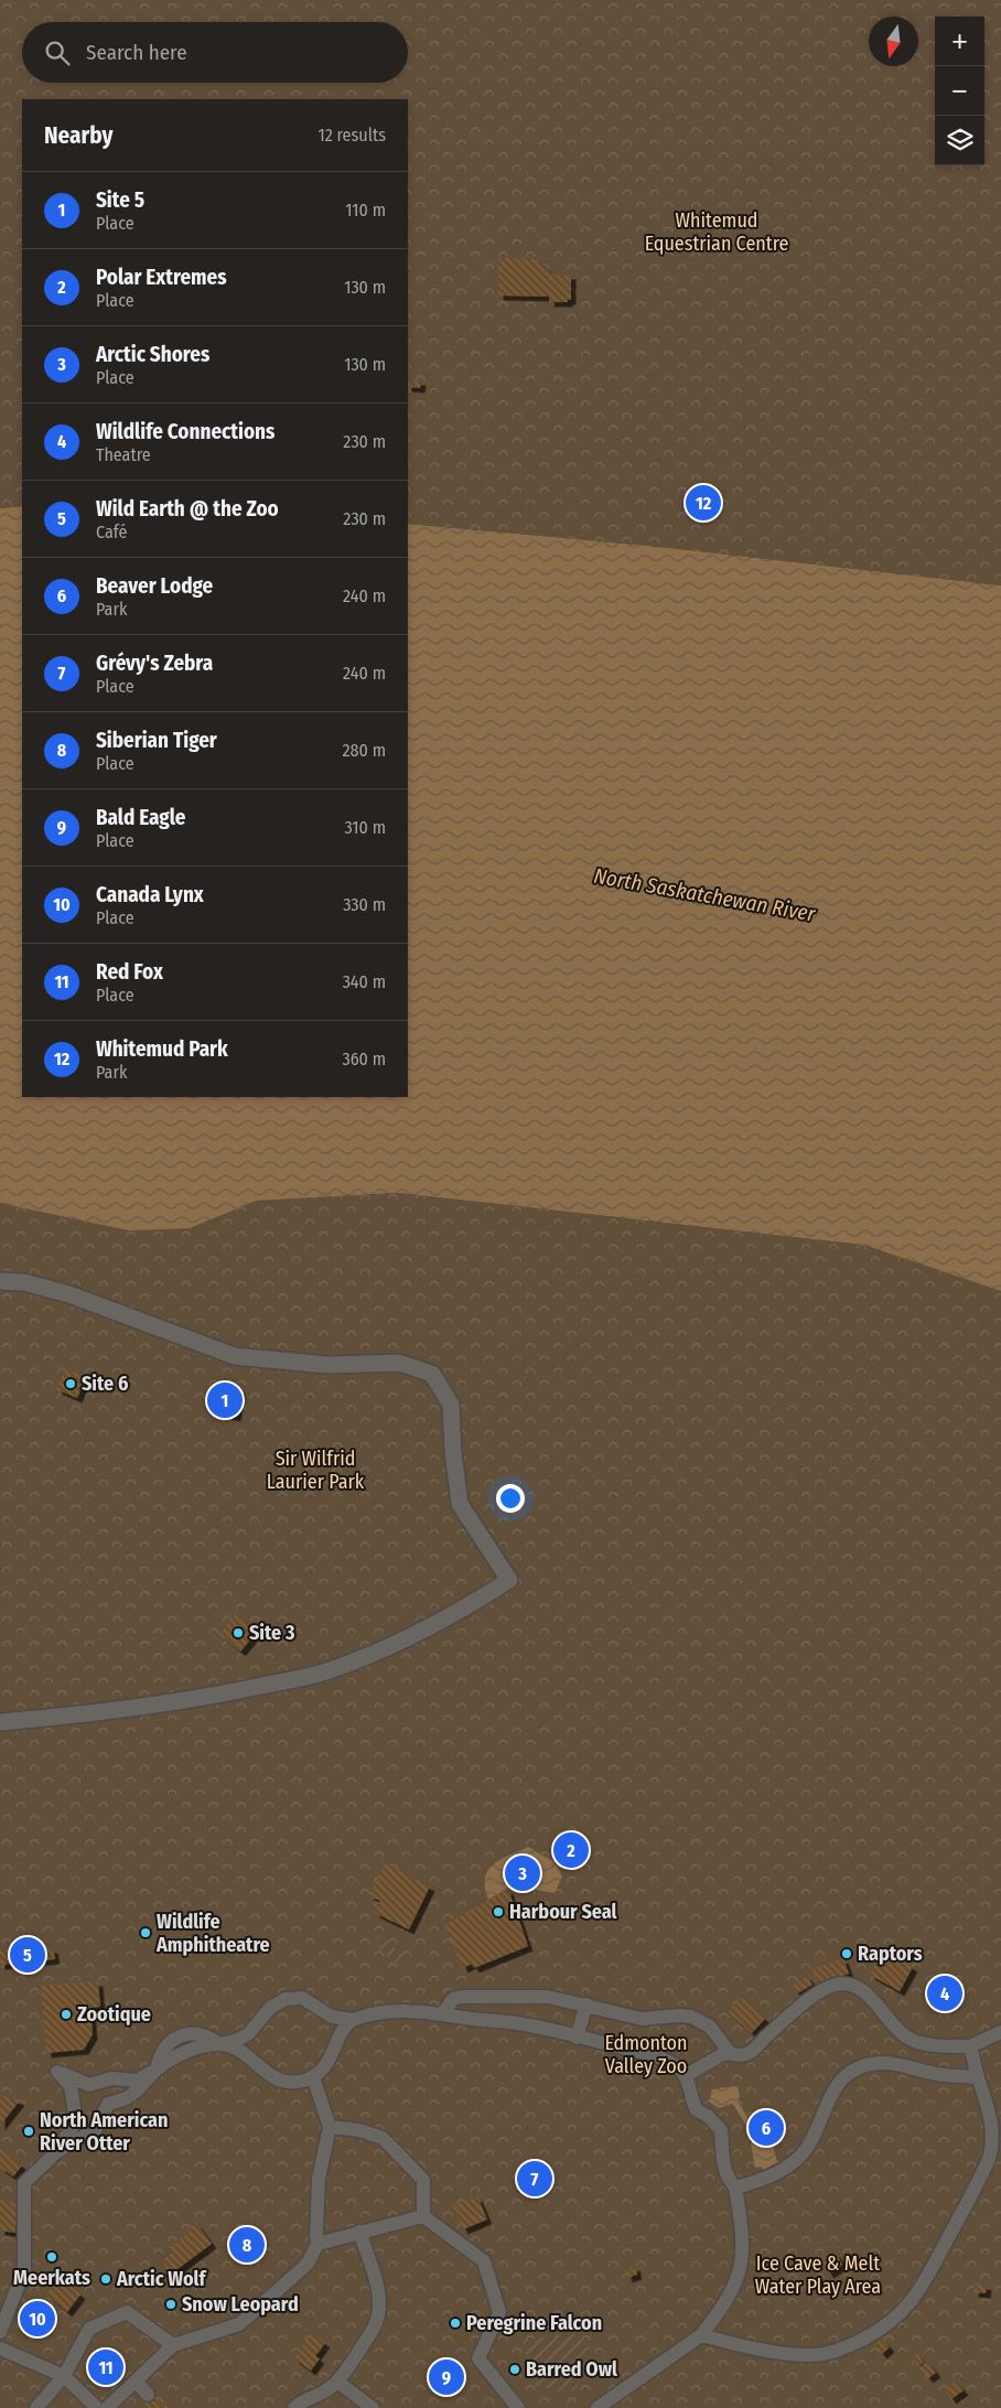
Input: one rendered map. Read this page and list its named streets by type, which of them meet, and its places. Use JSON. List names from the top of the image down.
{
  "water": ["North Saskatchewan River"],
  "parks": [
    "Whitemud Equestrian Centre",
    "Sir Wilfrid Laurier Park",
    "Edmonton Valley Zoo",
    "Ice Cave & Melt Water Play Area"
  ],
  "places": [
    "Site 6",
    "Site 3",
    "Harbour Seal",
    "Wildlife Amphitheatre",
    "Raptors",
    "Zootique",
    "North American River Otter",
    "Meerkats",
    "Arctic Wolf",
    "Snow Leopard",
    "Peregrine Falcon",
    "Barred Owl"
  ],
  "north": "bottom",
  "page": {
    "map_buttons": ["+", "−"],
    "search": "Search here",
    "heading": ["Nearby", "12 results"],
    "list": [
      {
        "mark": "1",
        "name": "Site 5",
        "note": "Place",
        "value": "110 m"
      },
      {
        "mark": "2",
        "name": "Polar Extremes",
        "note": "Place",
        "value": "130 m"
      },
      {
        "mark": "3",
        "name": "Arctic Shores",
        "note": "Place",
        "value": "130 m"
      },
      {
        "mark": "4",
        "name": "Wildlife Connections",
        "note": "Theatre",
        "value": "230 m"
      },
      {
        "mark": "5",
        "name": "Wild Earth @ the Zoo",
        "note": "Café",
        "value": "230 m"
      },
      {
        "mark": "6",
        "name": "Beaver Lodge",
        "note": "Park",
        "value": "240 m"
      },
      {
        "mark": "7",
        "name": "Grévy's Zebra",
        "note": "Place",
        "value": "240 m"
      },
      {
        "mark": "8",
        "name": "Siberian Tiger",
        "note": "Place",
        "value": "280 m"
      },
      {
        "mark": "9",
        "name": "Bald Eagle",
        "note": "Place",
        "value": "310 m"
      },
      {
        "mark": "10",
        "name": "Canada Lynx",
        "note": "Place",
        "value": "330 m"
      },
      {
        "mark": "11",
        "name": "Red Fox",
        "note": "Place",
        "value": "340 m"
      },
      {
        "mark": "12",
        "name": "Whitemud Park",
        "note": "Park",
        "value": "360 m"
      }
    ],
    "pins": [
      "12",
      "1",
      "2",
      "3",
      "5",
      "4",
      "6",
      "7",
      "8",
      "10",
      "11",
      "9"
    ]
  }
}
